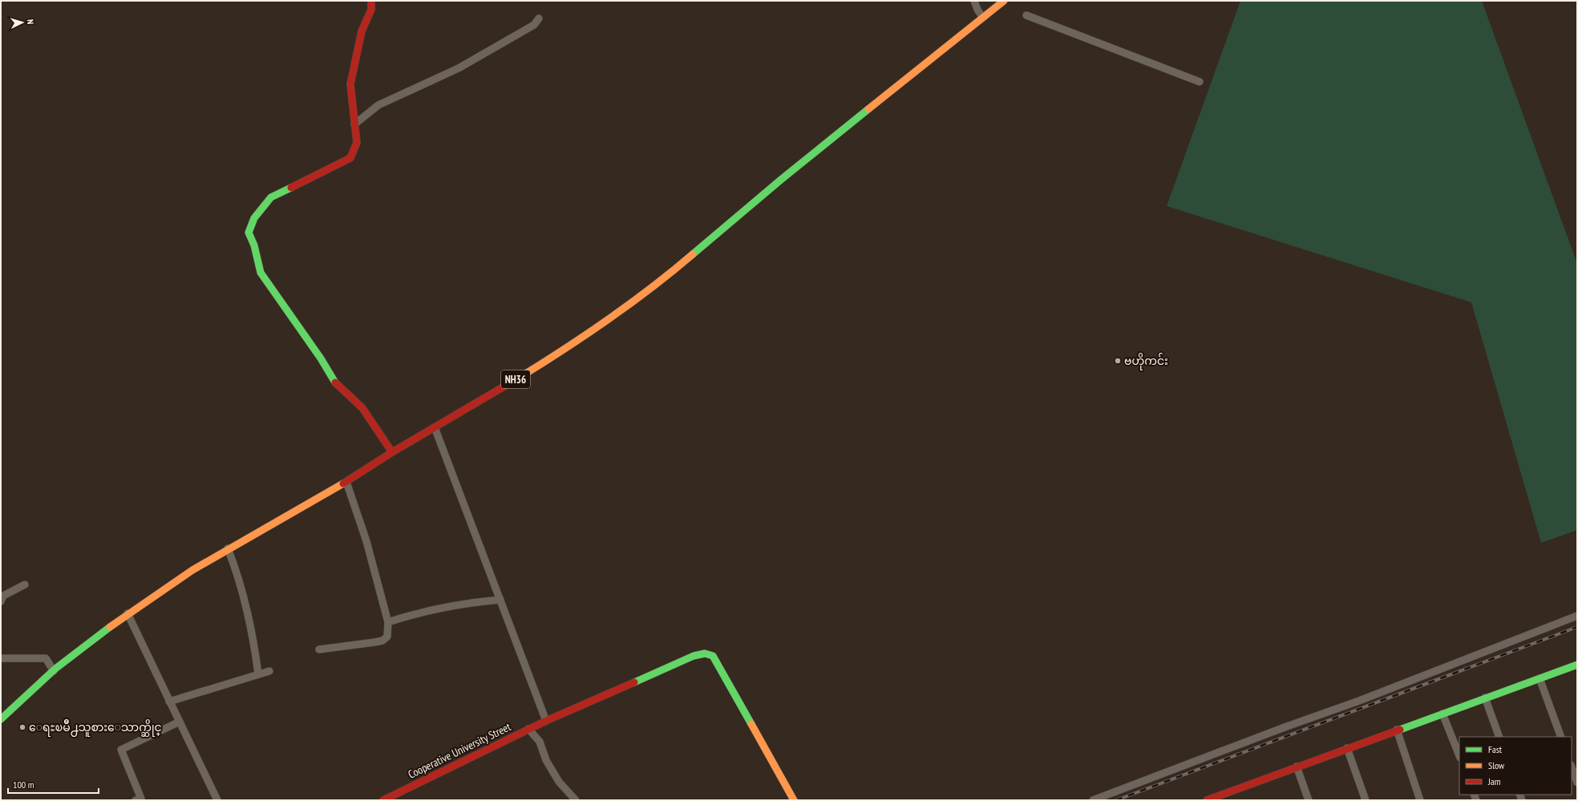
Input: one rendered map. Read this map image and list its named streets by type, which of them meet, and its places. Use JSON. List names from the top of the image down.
{
  "streets": {
    "main road": ["NH36", "Cooperative University Street"]
  },
  "places": ["ဗဟိုကင်း", "ေရႊၿမိဳ႕သူစားေသာက္ဆိုင္"],
  "legend": ["Fast", "Slow", "Jam"],
  "scale_bar": "100 m",
  "north": "right"
}
